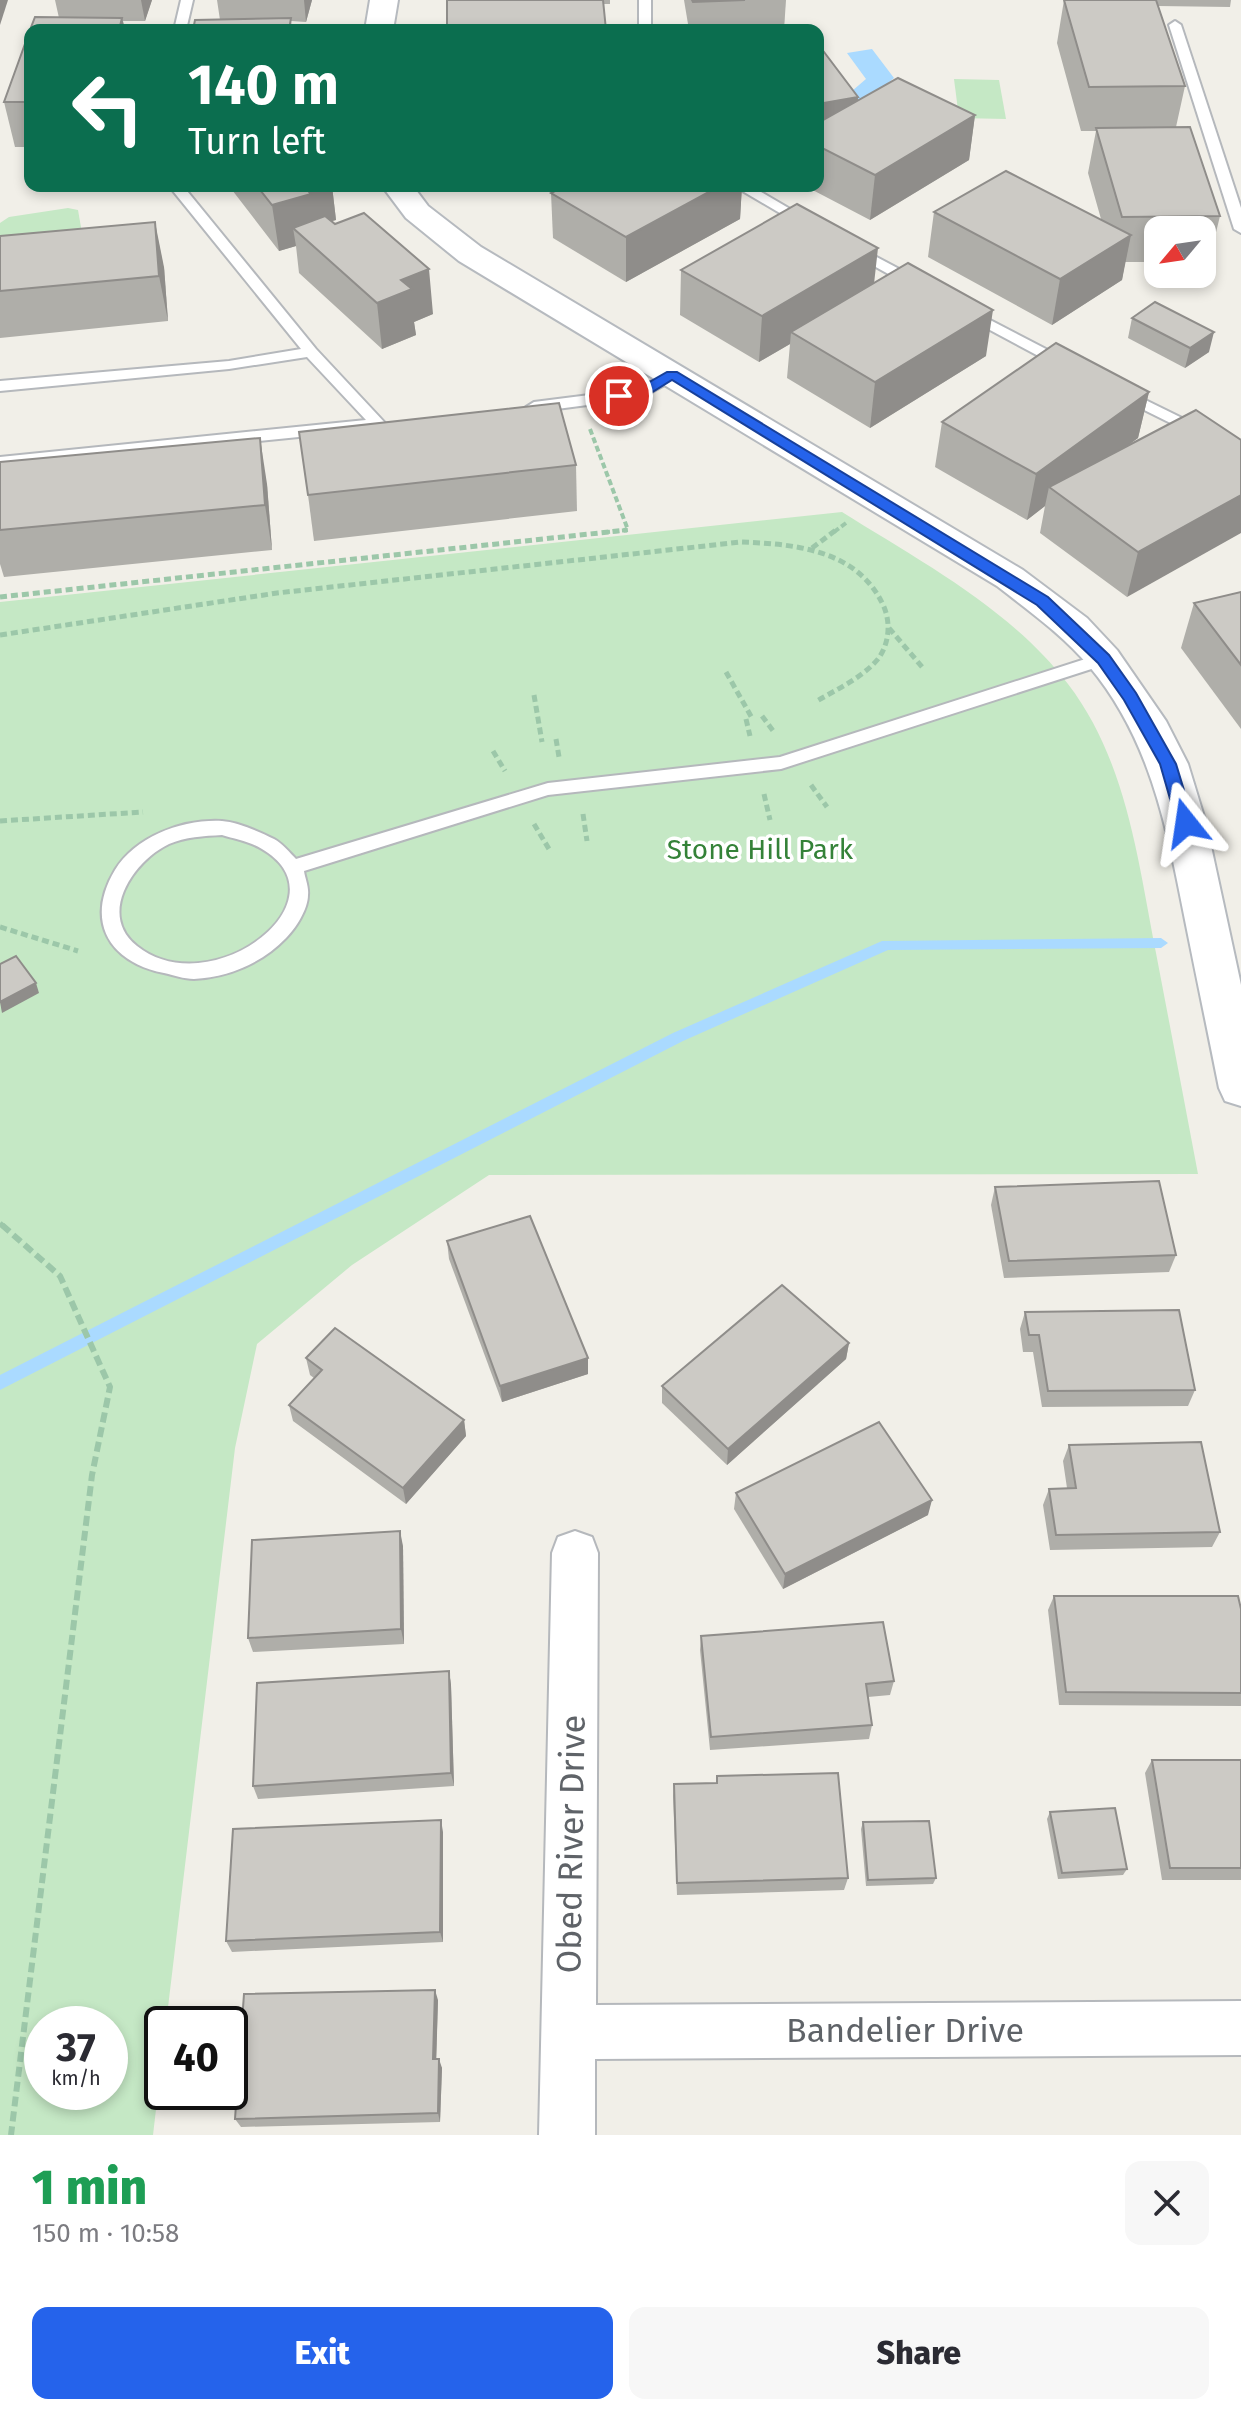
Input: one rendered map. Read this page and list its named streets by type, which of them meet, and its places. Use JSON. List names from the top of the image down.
{
  "streets": {
    "street": ["Obed River Drive", "Bandelier Drive"]
  },
  "crossings": [
    ["Obed River Drive", "Bandelier Drive"]
  ],
  "parks": ["Stone Hill Park"],
  "north": "bottom left",
  "page": {
    "turn": ["140 m", "Turn left"],
    "speed": "37 km/h",
    "limit": "40",
    "heading": ["1 min", "150 m · 10:58"],
    "buttons": ["Exit", "Share"]
  }
}
